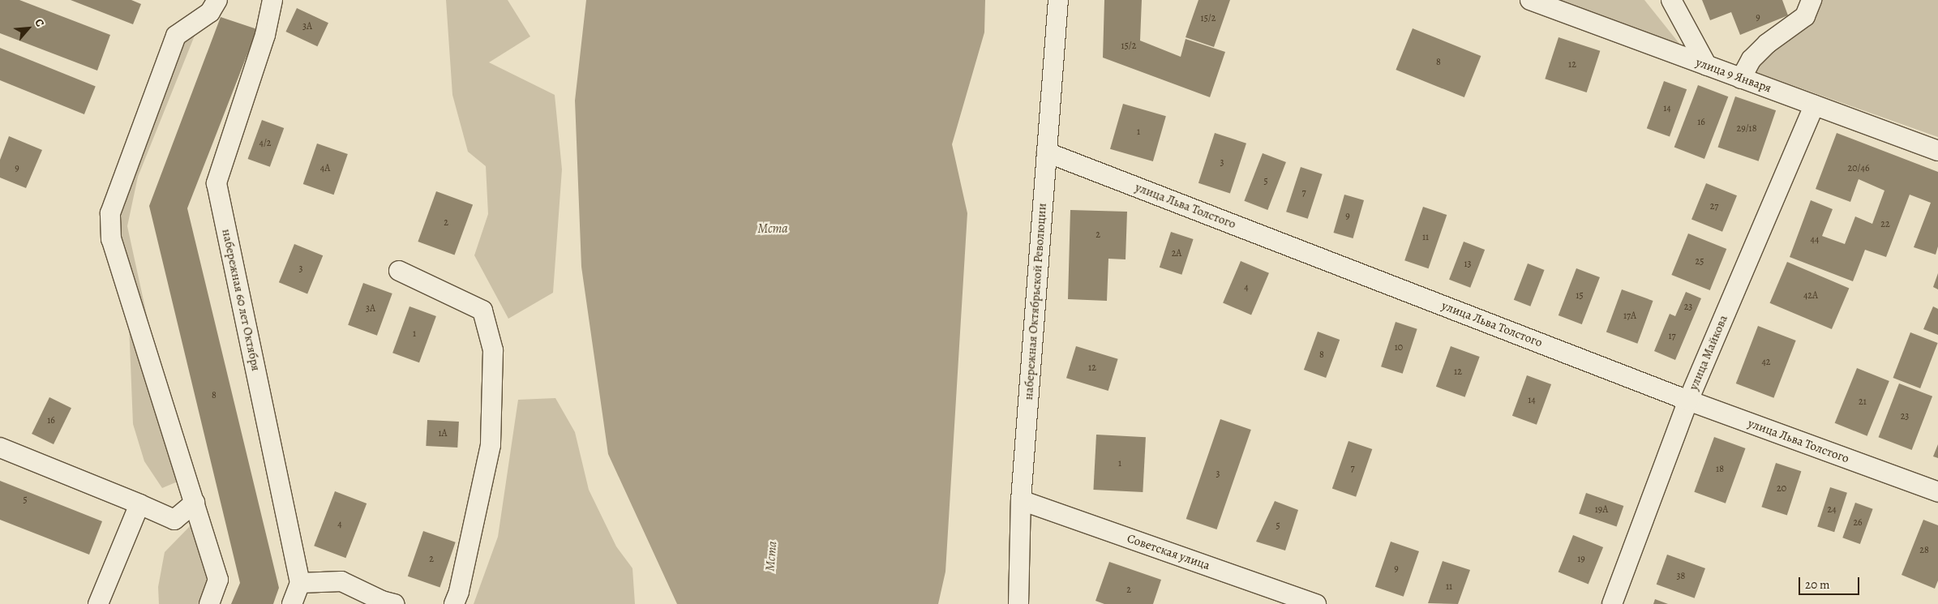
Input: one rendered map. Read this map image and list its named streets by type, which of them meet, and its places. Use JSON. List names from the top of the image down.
{
  "streets": {
    "street": [
      "улица 9 Января",
      "улица Льва Толстого",
      "набережная 60 лет Октября",
      "набережная Октябрьской Революции",
      "улица Майкова",
      "Советская улица"
    ]
  },
  "crossings": [
    ["улица 9 Января", "улица Майкова"],
    ["улица Льва Толстого", "набережная Октябрьской Революции"],
    ["улица Льва Толстого", "улица Майкова"],
    ["набережная Октябрьской Революции", "Советская улица"]
  ],
  "water": ["Мста"],
  "house_numbers": [
    "9",
    "15/2",
    "3А",
    "15/2",
    "8",
    "12",
    "14",
    "16",
    "29/18",
    "1",
    "4/2",
    "3",
    "9",
    "4А",
    "20/46",
    "5",
    "7",
    "27",
    "9",
    "2",
    "22",
    "2",
    "11",
    "44",
    "2А",
    "25",
    "13",
    "3",
    "4",
    "15",
    "42А",
    "23",
    "3А",
    "17А",
    "1",
    "17",
    "10",
    "8",
    "42",
    "12",
    "12",
    "8",
    "14",
    "21",
    "23",
    "16",
    "1А",
    "1",
    "7",
    "18",
    "3",
    "20",
    "5",
    "19А",
    "24",
    "26",
    "4",
    "5",
    "28",
    "2",
    "19",
    "9",
    "38",
    "11",
    "2"
  ],
  "scale_bar": "20 m",
  "north": "top right"
}
